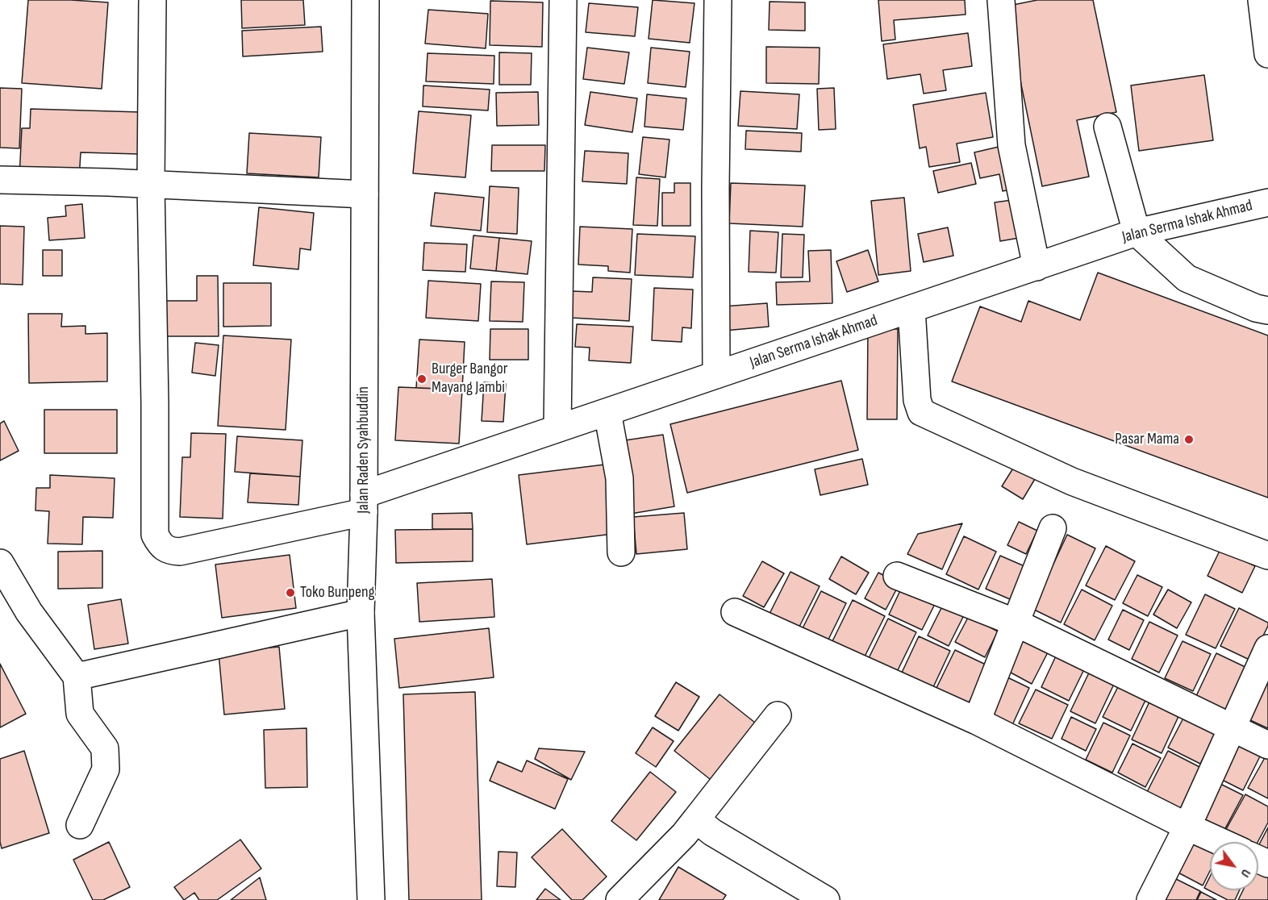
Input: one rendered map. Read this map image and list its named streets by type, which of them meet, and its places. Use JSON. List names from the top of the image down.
{
  "streets": {
    "street": ["Jalan Serma Ishak Ahmad", "Jalan Raden Syahbuddin"]
  },
  "crossings": [
    ["Jalan Serma Ishak Ahmad", "Jalan Raden Syahbuddin"]
  ],
  "places": ["Burger Bangor Mayang Jambi", "Pasar Mama", "Toko Bunpeng"],
  "north": "bottom right"
}
